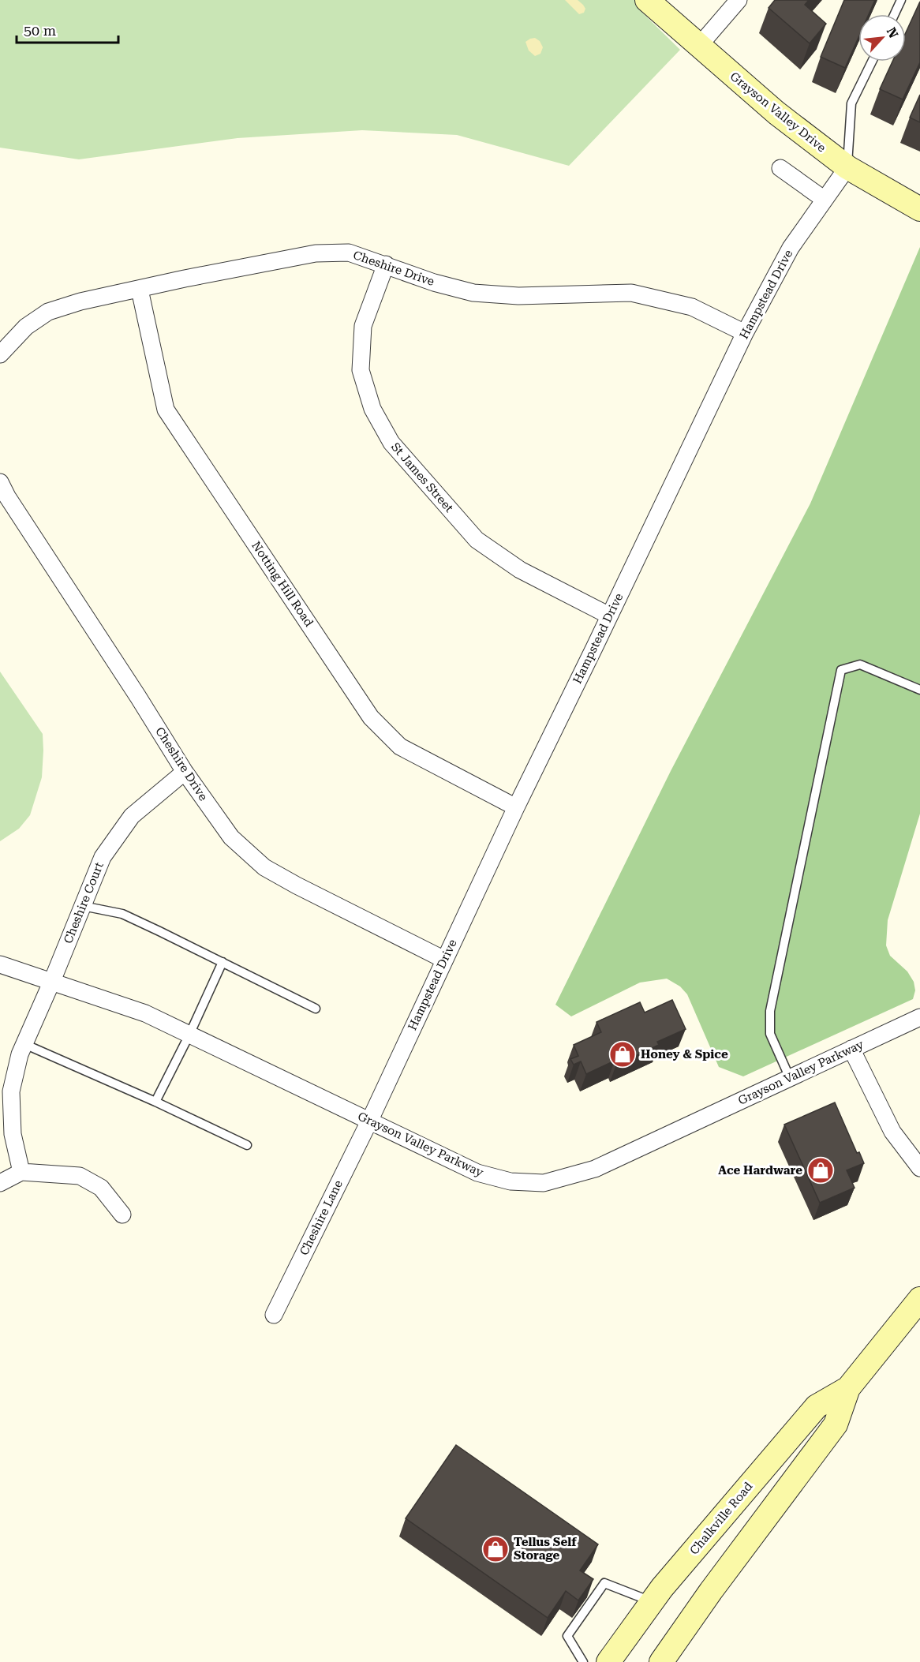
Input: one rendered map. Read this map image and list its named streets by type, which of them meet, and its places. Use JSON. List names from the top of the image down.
{
  "streets": {
    "main road": ["Grayson Valley Drive", "Chalkville Road"],
    "street": [
      "Cheshire Drive",
      "Hampstead Drive",
      "St James Street",
      "Notting Hill Road",
      "Cheshire Court",
      "Grayson Valley Parkway",
      "Cheshire Lane"
    ]
  },
  "crossings": [
    ["Grayson Valley Drive", "Hampstead Drive"],
    ["Cheshire Drive", "Hampstead Drive"],
    ["Cheshire Drive", "St James Street"],
    ["Cheshire Drive", "Notting Hill Road"],
    ["Cheshire Drive", "Cheshire Court"],
    ["Hampstead Drive", "St James Street"],
    ["Hampstead Drive", "Notting Hill Road"],
    ["Hampstead Drive", "Grayson Valley Parkway"],
    ["Hampstead Drive", "Cheshire Lane"],
    ["Cheshire Court", "Grayson Valley Parkway"],
    ["Grayson Valley Parkway", "Cheshire Lane"]
  ],
  "places": {
    "shop": ["Honey & Spice", "Ace Hardware", "Tellus Self Storage"]
  },
  "scale_bar": "50 m",
  "north": "top right"
}
